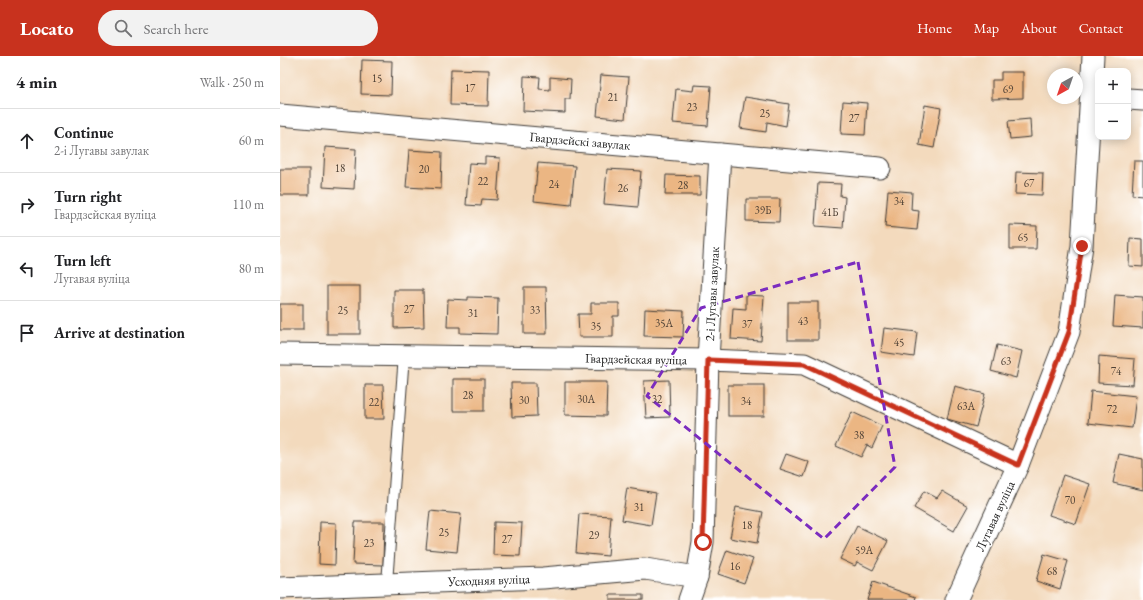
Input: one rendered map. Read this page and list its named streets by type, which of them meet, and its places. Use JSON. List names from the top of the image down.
{
  "streets": {
    "street": [
      "Гвардзейскі завулак",
      "2-і Лугавы завулак",
      "Гвардзейская вуліца",
      "Лугавая вуліца",
      "Усходняя вуліца"
    ]
  },
  "crossings": [
    ["Гвардзейскі завулак", "2-і Лугавы завулак"],
    ["2-і Лугавы завулак", "Гвардзейская вуліца"],
    ["2-і Лугавы завулак", "Усходняя вуліца"],
    ["Гвардзейская вуліца", "Лугавая вуліца"]
  ],
  "house_numbers": [
    "15",
    "17",
    "69",
    "21",
    "23",
    "25",
    "27",
    "18",
    "20",
    "22",
    "67",
    "24",
    "28",
    "26",
    "34",
    "39Б",
    "41Б",
    "65",
    "27",
    "25",
    "33",
    "31",
    "43",
    "35А",
    "37",
    "35",
    "45",
    "63",
    "74",
    "28",
    "30А",
    "32",
    "30",
    "34",
    "22",
    "63А",
    "72",
    "38",
    "70",
    "31",
    "18",
    "25",
    "29",
    "27",
    "23",
    "59А",
    "16",
    "68"
  ],
  "north": "bottom left",
  "page": {
    "header": "Locato",
    "search": "Search here",
    "nav": [
      "Home",
      "Map",
      "About",
      "Contact"
    ],
    "heading": ["4 min", "Walk · 250 m"],
    "map_buttons": ["+", "−"],
    "list": [
      ["Continue", "2-і Лугавы завулак", "60 m"],
      ["Turn right", "Гвардзейская вуліца", "110 m"],
      ["Turn left", "Лугавая вуліца", "80 m"],
      "Arrive at destination"
    ]
  }
}
